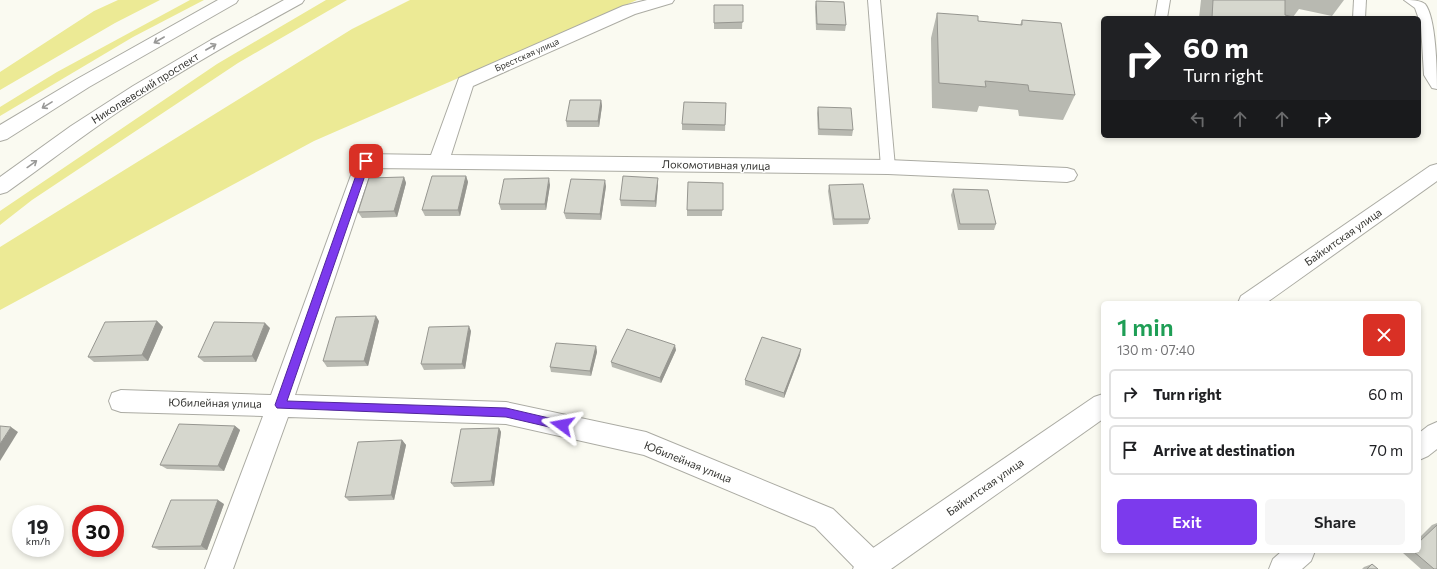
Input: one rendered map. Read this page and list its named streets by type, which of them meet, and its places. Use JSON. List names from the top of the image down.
{
  "streets": {
    "street": [
      "Брестская улица",
      "Николаевский проспект",
      "Локомотивная улица",
      "Байкитская улица",
      "Юбилейная улица"
    ]
  },
  "crossings": [
    ["Брестская улица", "Локомотивная улица"],
    ["Локомотивная улица", "Юбилейная улица"],
    ["Байкитская улица", "Юбилейная улица"]
  ],
  "page": {
    "turn": ["60 m", "Turn right"],
    "heading": ["1 min", "130 m · 07:40"],
    "list": [
      {
        "name": "Turn right",
        "value": "60 m"
      },
      {
        "name": "Arrive at destination",
        "value": "70 m"
      }
    ],
    "buttons": ["Exit", "Share"],
    "speed": "19 km/h",
    "limit": "30"
  }
}
